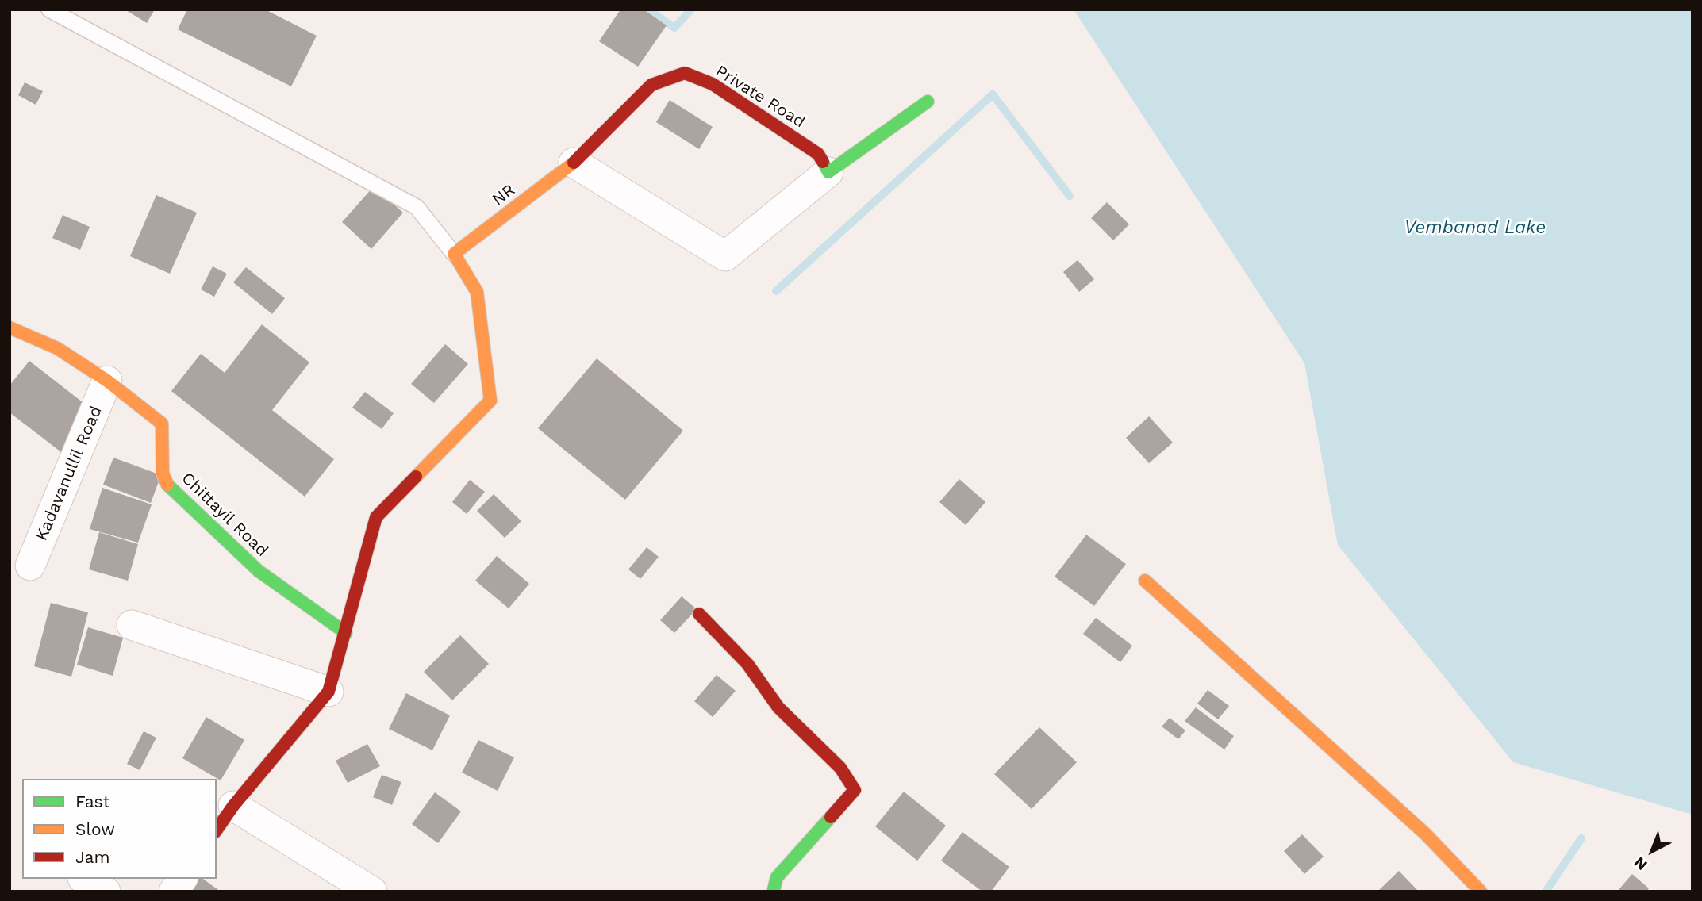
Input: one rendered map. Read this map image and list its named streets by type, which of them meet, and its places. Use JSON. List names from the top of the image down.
{
  "streets": {
    "street": [
      "Private Road",
      "NR",
      "Kadavanullil Road",
      "Chittayil Road"
    ]
  },
  "crossings": [
    ["Private Road", "NR"],
    ["Kadavanullil Road", "Chittayil Road"]
  ],
  "water": ["Vembanad Lake"],
  "legend": ["Fast", "Slow", "Jam"],
  "north": "bottom left"
}
